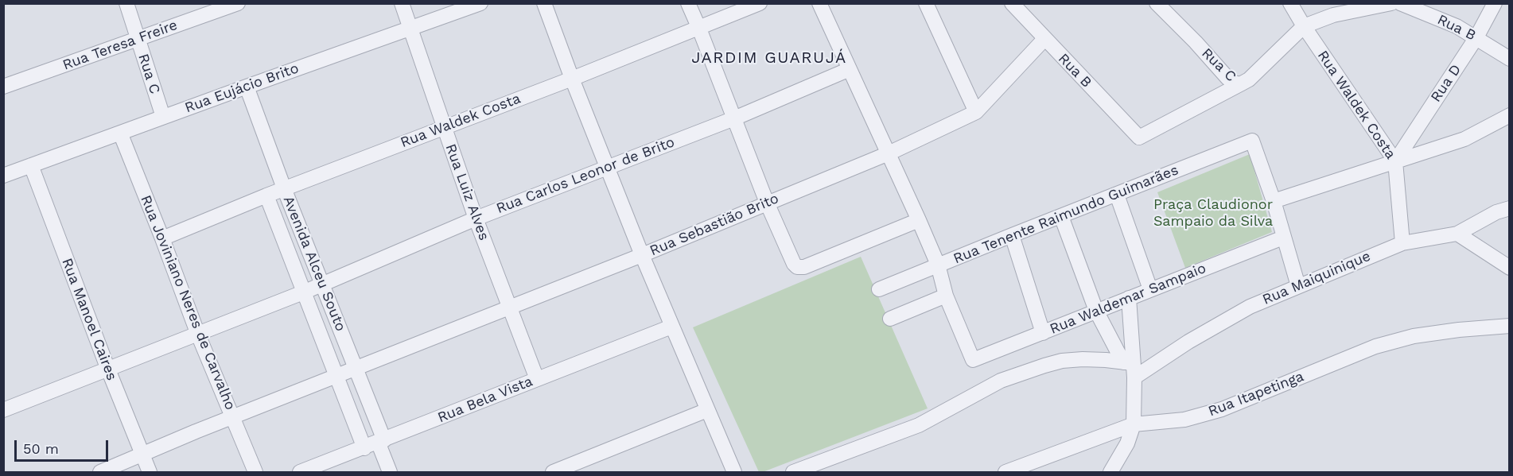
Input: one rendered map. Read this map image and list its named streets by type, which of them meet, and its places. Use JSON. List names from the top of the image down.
{
  "streets": {
    "street": [
      "Rua B",
      "Rua Teresa Freire",
      "Rua C",
      "Rua D",
      "Rua Eujácio Brito",
      "Rua Waldek Costa",
      "Rua Carlos Leonor de Brito",
      "Rua Luiz Alves",
      "Rua Tenente Raimundo Guimarães",
      "Rua Sebastião Brito",
      "Avenida Alceu Souto",
      "Rua Maiquinique",
      "Rua Waldemar Sampaio",
      "Rua Joviniano Neres de Carvalho",
      "Rua Manoel Caires",
      "Rua Itapetinga",
      "Rua Bela Vista"
    ]
  },
  "crossings": [
    ["Rua B", "Rua C"],
    ["Rua B", "Rua D"],
    ["Rua B", "Rua Sebastião Brito"],
    ["Rua Teresa Freire", "Rua C"],
    ["Rua C", "Rua Eujácio Brito"],
    ["Rua C", "Rua Waldek Costa"],
    ["Rua D", "Rua Waldek Costa"],
    ["Rua Eujácio Brito", "Rua Luiz Alves"],
    ["Rua Eujácio Brito", "Avenida Alceu Souto"],
    ["Rua Eujácio Brito", "Rua Joviniano Neres de Carvalho"],
    ["Rua Eujácio Brito", "Rua Manoel Caires"],
    ["Rua Waldek Costa", "Rua Luiz Alves"],
    ["Rua Waldek Costa", "Avenida Alceu Souto"],
    ["Rua Waldek Costa", "Rua Maiquinique"],
    ["Rua Waldek Costa", "Rua Joviniano Neres de Carvalho"],
    ["Rua Carlos Leonor de Brito", "Rua Luiz Alves"],
    ["Rua Carlos Leonor de Brito", "Avenida Alceu Souto"],
    ["Rua Carlos Leonor de Brito", "Rua Joviniano Neres de Carvalho"],
    ["Rua Carlos Leonor de Brito", "Rua Manoel Caires"],
    ["Rua Luiz Alves", "Rua Sebastião Brito"],
    ["Rua Luiz Alves", "Rua Bela Vista"],
    ["Rua Sebastião Brito", "Avenida Alceu Souto"],
    ["Rua Sebastião Brito", "Rua Joviniano Neres de Carvalho"],
    ["Rua Sebastião Brito", "Rua Manoel Caires"],
    ["Avenida Alceu Souto", "Rua Bela Vista"]
  ],
  "districts": ["JARDIM GUARUJÁ"],
  "parks": ["Praça Claudionor Sampaio da Silva"],
  "scale_bar": "50 m"
}
